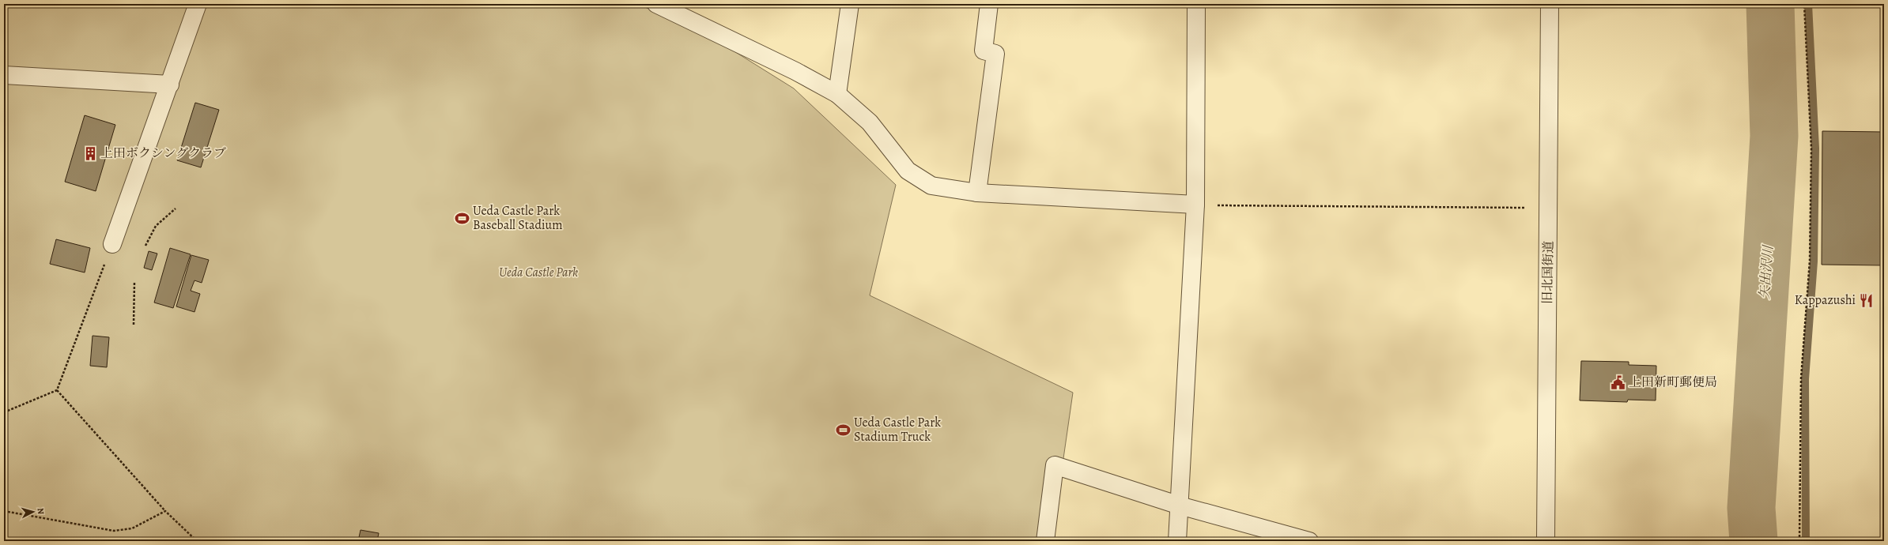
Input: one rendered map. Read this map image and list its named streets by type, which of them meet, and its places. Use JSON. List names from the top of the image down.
{
  "streets": {
    "street": ["旧北国街道"]
  },
  "water": ["矢出沢川"],
  "parks": ["Ueda Castle Park"],
  "places": {
    "building": ["上田ボクシングクラブ"],
    "sports": ["Ueda Castle Park Baseball Stadium", "Ueda Castle Park Stadium Truck"],
    "restaurant": ["Kappazushi"],
    "public building": ["上田新町郵便局"]
  },
  "north": "right"
}
